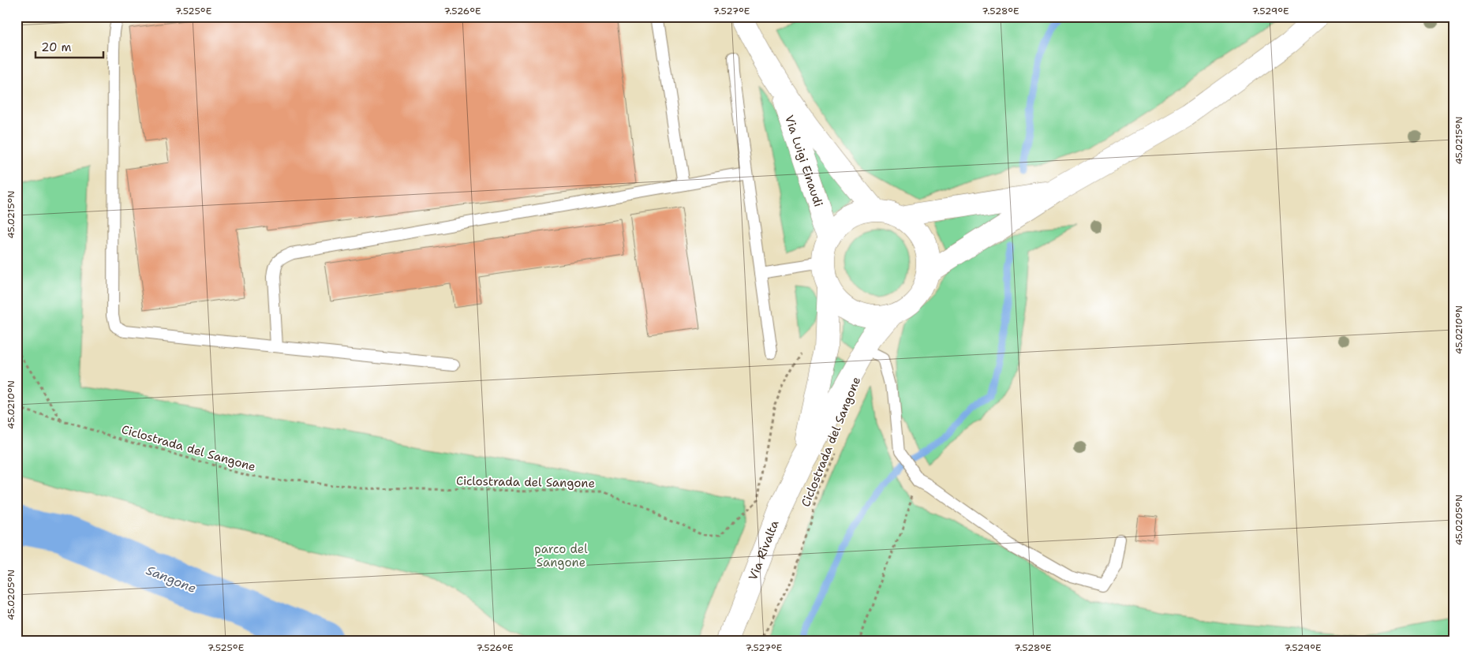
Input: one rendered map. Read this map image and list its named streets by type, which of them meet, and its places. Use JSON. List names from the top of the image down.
{
  "streets": {
    "main road": ["Via Luigi Einaudi", "Via Rivalta"],
    "path": ["Ciclostrada del Sangone"]
  },
  "crossings": [
    ["Via Luigi Einaudi", "Via Rivalta"],
    ["Ciclostrada del Sangone", "Via Rivalta"]
  ],
  "water": ["Sangone"],
  "parks": ["parco del Sangone"],
  "scale_bar": "20 m",
  "coordinates": [
    "7.525°E",
    "7.526°E",
    "7.527°E",
    "7.528°E",
    "7.529°E",
    "45.0215°N",
    "45.0210°N",
    "45.0205°N"
  ]
}
